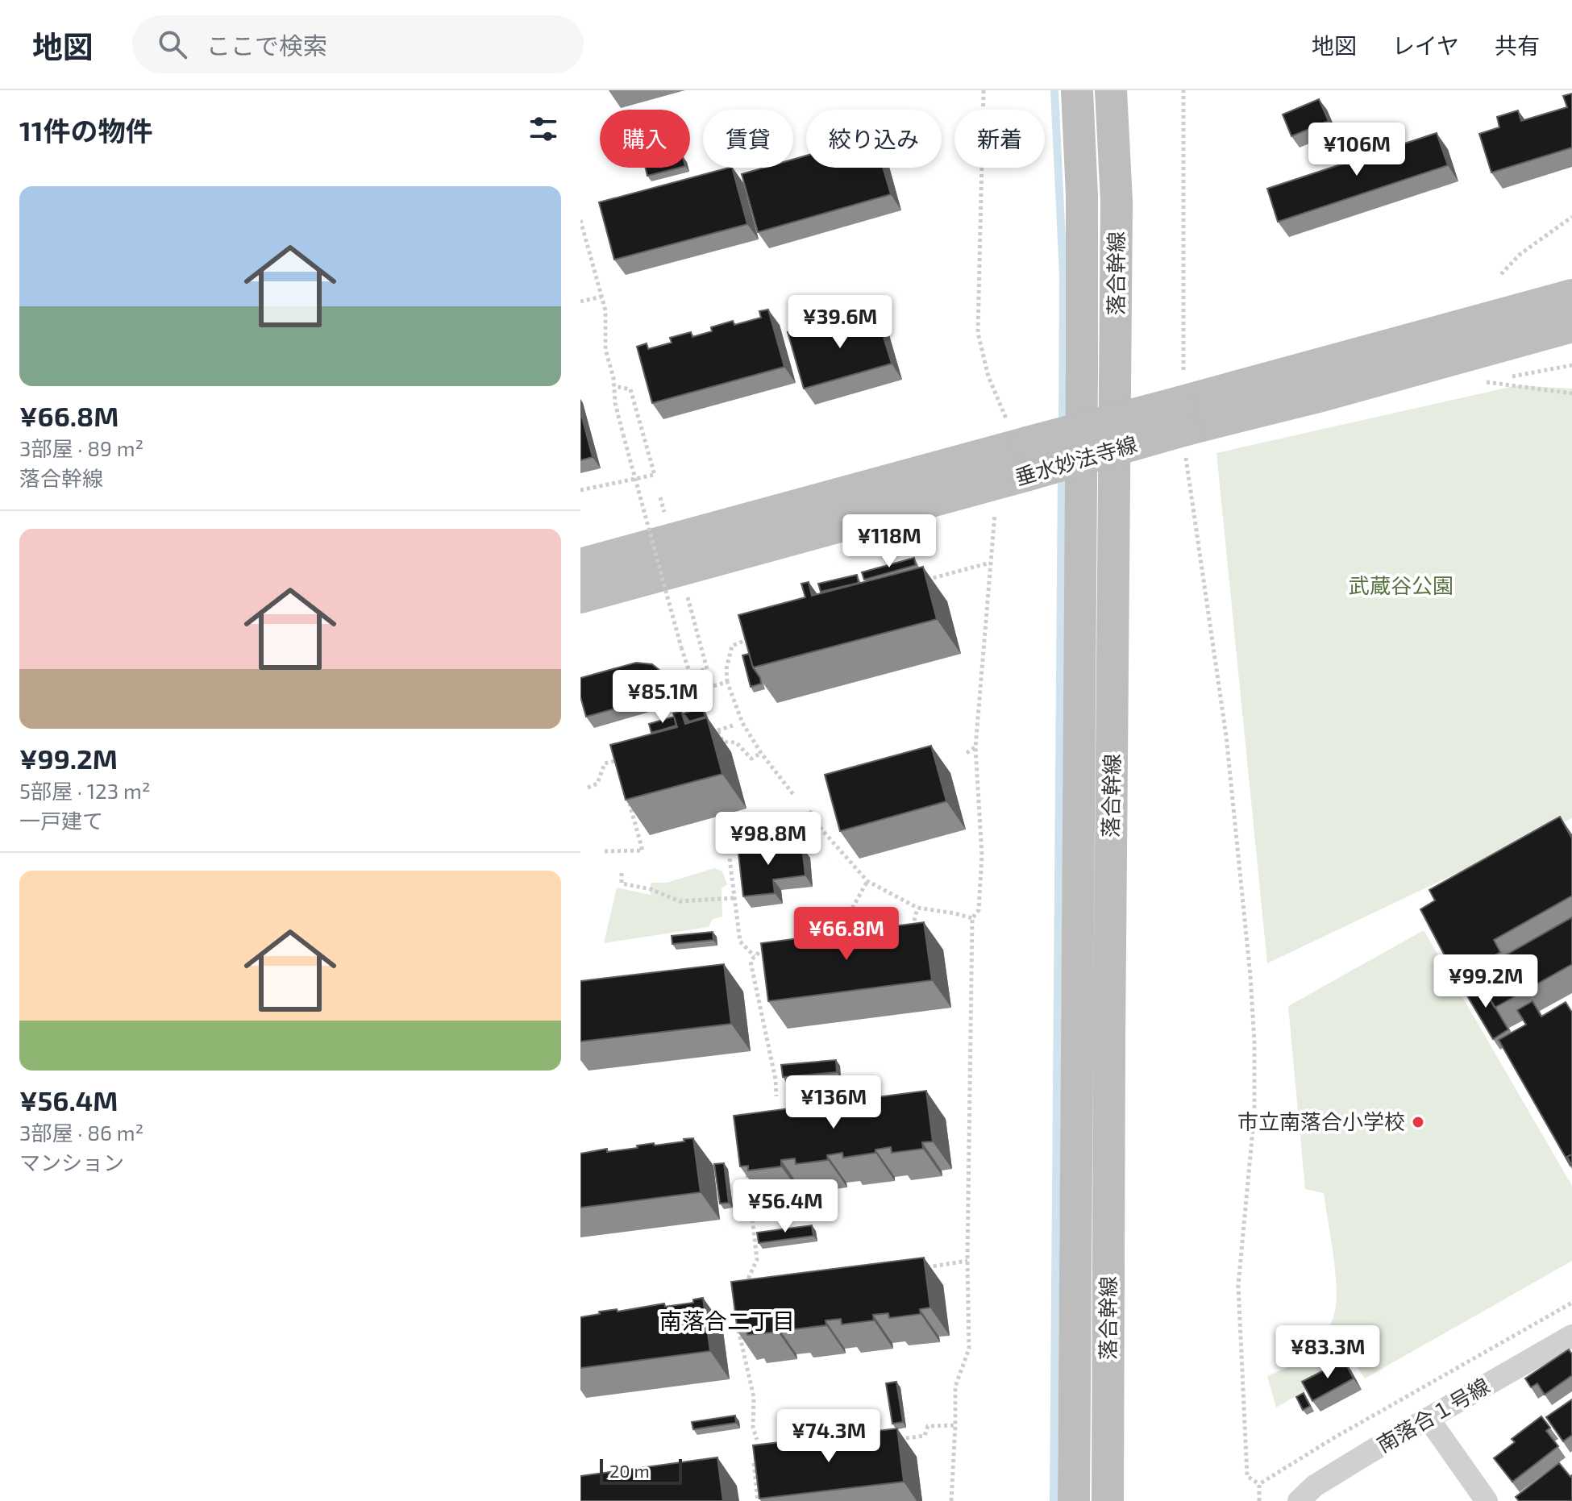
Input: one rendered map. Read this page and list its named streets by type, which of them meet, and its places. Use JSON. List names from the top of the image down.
{
  "streets": {
    "street": ["落合幹線", "垂水妙法寺線", "南落合１号線"]
  },
  "districts": ["南落合二丁目"],
  "parks": ["武蔵谷公園"],
  "places": ["市立南落合小学校"],
  "scale_bar": "20 m",
  "page": {
    "header": "地図",
    "search": "ここで検索",
    "nav": ["地図", "レイヤ", "共有"],
    "heading": "11件の物件",
    "chip": [
      "購入",
      "賃貸",
      "絞り込み",
      "新着"
    ],
    "price": [
      "¥106M",
      "¥39.6M",
      "¥118M",
      "¥85.1M",
      "¥98.8M",
      "¥66.8M",
      "¥99.2M",
      "¥136M",
      "¥56.4M",
      "¥83.3M",
      "¥74.3M"
    ],
    "list": [
      {
        "name": "¥66.8M",
        "note": "3部屋 · 89 m² · 落合幹線"
      },
      {
        "name": "¥99.2M",
        "note": "5部屋 · 123 m² · 一戸建て"
      },
      {
        "name": "¥56.4M",
        "note": "3部屋 · 86 m² · マンション"
      }
    ],
    "scale": "20 m"
  }
}
